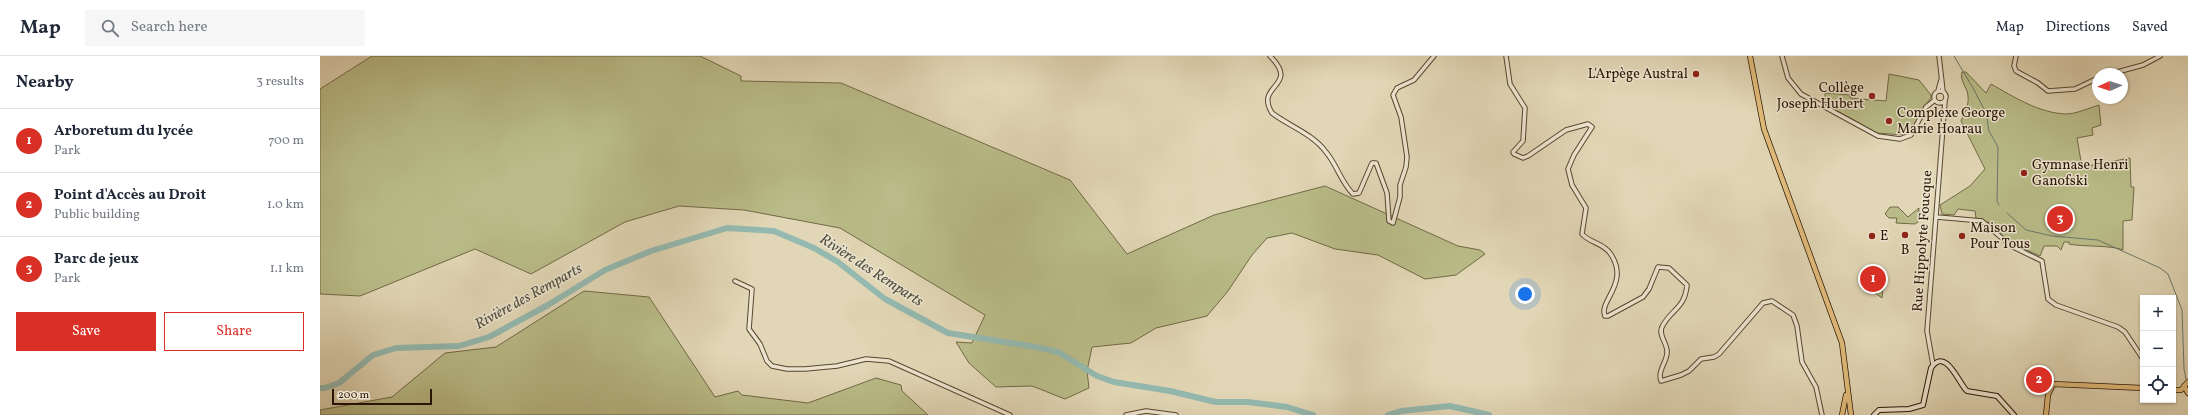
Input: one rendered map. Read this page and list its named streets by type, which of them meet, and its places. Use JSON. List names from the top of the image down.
{
  "streets": {
    "street": ["Rue Hippolyte Foucque"]
  },
  "water": ["Rivière des Remparts"],
  "places": [
    "L'Arpège Austral",
    "Collège Joseph Hubert",
    "Complexe George Marie Hoarau",
    "Gymnase Henri Ganofski",
    "B",
    "E",
    "Maison Pour Tous"
  ],
  "scale_bar": "200 m",
  "north": "left",
  "page": {
    "header": "Map",
    "search": "Search here",
    "nav": ["Map", "Directions", "Saved"],
    "heading": ["Nearby", "3 results"],
    "list": [
      {
        "mark": "1",
        "name": "Arboretum du lycée",
        "note": "Park",
        "value": "700 m"
      },
      {
        "mark": "2",
        "name": "Point d'Accès au Droit",
        "note": "Public building",
        "value": "1.0 km"
      },
      {
        "mark": "3",
        "name": "Parc de jeux",
        "note": "Park",
        "value": "1.1 km"
      }
    ],
    "pins": ["3", "1", "2"],
    "map_buttons": ["+", "−"],
    "buttons": ["Save", "Share"],
    "scale": "200 m"
  }
}
